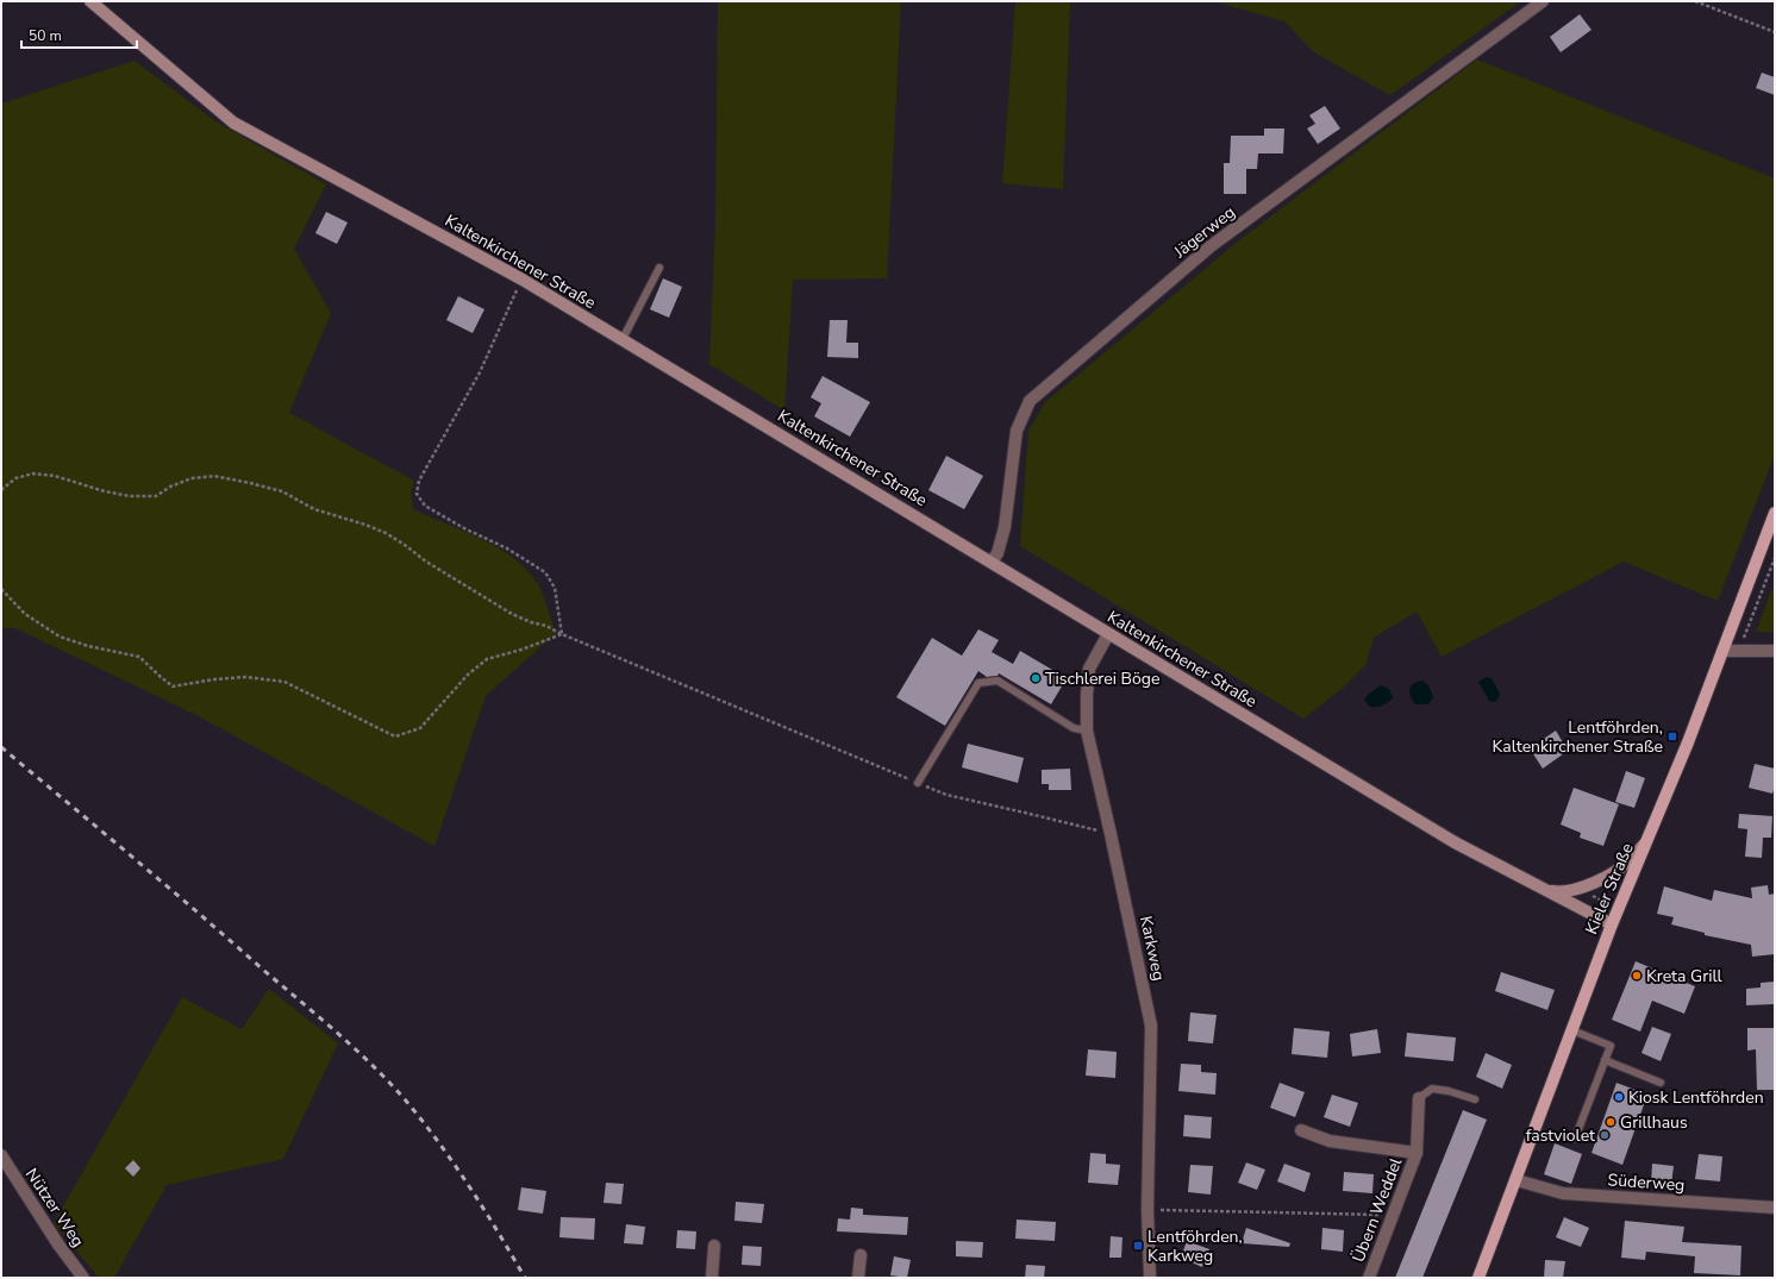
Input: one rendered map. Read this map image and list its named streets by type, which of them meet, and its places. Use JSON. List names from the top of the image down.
{
  "streets": {
    "main road": ["Kaltenkirchener Straße", "Kieler Straße"],
    "street": [
      "Jägerweg",
      "Karkweg",
      "Süderweg",
      "Nützer Weg",
      "Übern Weddel"
    ]
  },
  "crossings": [
    ["Jägerweg", "Kaltenkirchener Straße"],
    ["Kaltenkirchener Straße", "Kieler Straße"],
    ["Kaltenkirchener Straße", "Karkweg"],
    ["Kieler Straße", "Süderweg"]
  ],
  "places": {
    "other": [
      "Tischlerei Böge",
      "Kreta Grill",
      "Kiosk Lentföhrden",
      "Grillhaus",
      "fastviolet"
    ],
    "transit": ["Lentföhrden, Kaltenkirchener Straße", "Lentföhrden, Karkweg"]
  },
  "scale_bar": "50 m"
}
